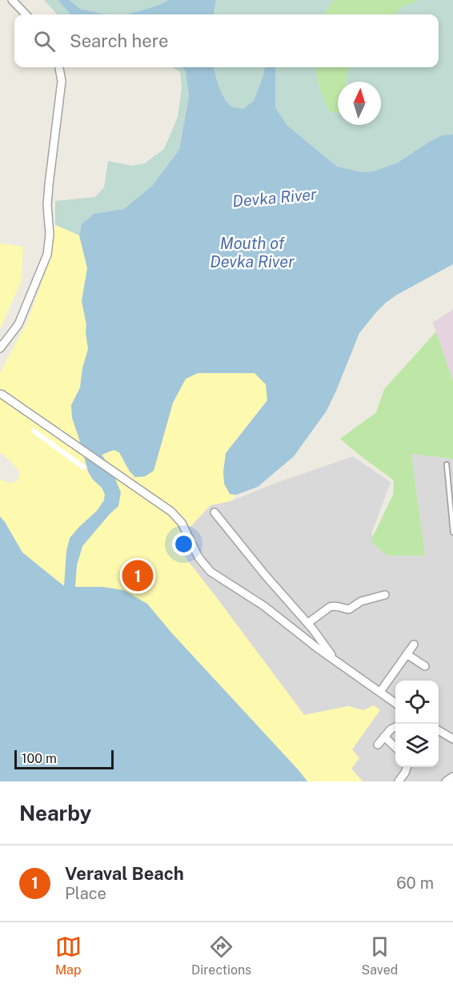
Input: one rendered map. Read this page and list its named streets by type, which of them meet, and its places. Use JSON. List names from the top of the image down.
{
  "water": ["Devka River", "Mouth of Devka River"],
  "scale_bar": "100 m",
  "north": "top",
  "page": {
    "search": "Search here",
    "pins": "1",
    "scale": "100 m",
    "heading": "Nearby",
    "list": [
      {
        "mark": "1",
        "name": "Veraval Beach",
        "note": "Place",
        "value": "60 m"
      }
    ],
    "nav": ["Map", "Directions", "Saved"]
  }
}
